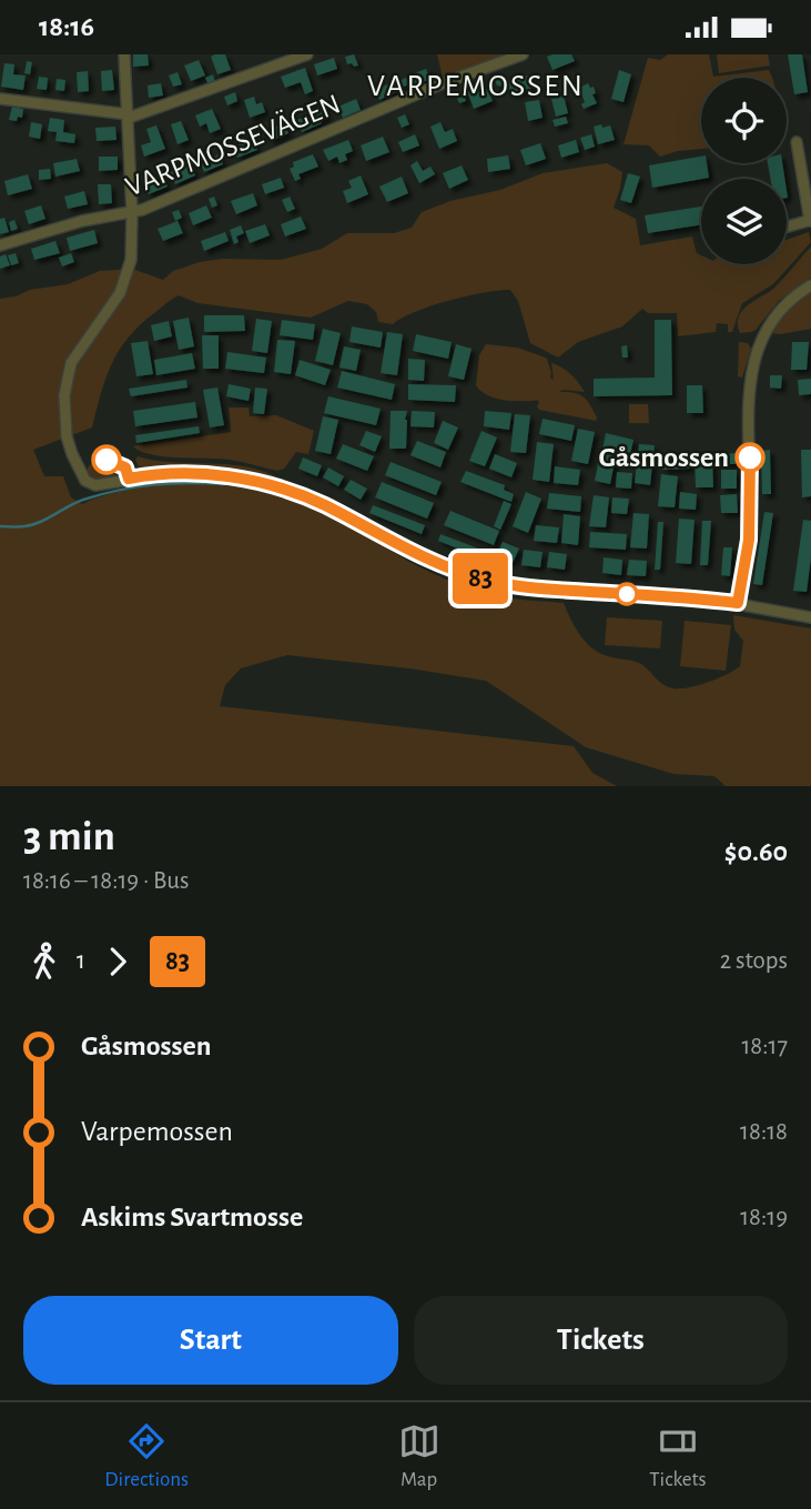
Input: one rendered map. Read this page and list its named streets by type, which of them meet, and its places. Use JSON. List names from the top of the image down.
{
  "streets": {
    "street": ["VARPMOSSEVÄGEN"]
  },
  "districts": ["VARPEMOSSEN"],
  "places": ["Gåsmossen"],
  "lines": ["bus line 83"],
  "page": {
    "status": "18:16",
    "on_map": "83",
    "heading": ["3 min", "18:16 – 18:19 · Bus", "$0.60"],
    "legs": ["1", "83", "2 stops"],
    "list": [
      {
        "name": "Gåsmossen",
        "value": "18:17"
      },
      {
        "name": "Varpemossen",
        "value": "18:18"
      },
      {
        "name": "Askims Svartmosse",
        "value": "18:19"
      }
    ],
    "buttons": ["Start", "Tickets"],
    "tabs": ["Directions", "Map", "Tickets"]
  }
}
